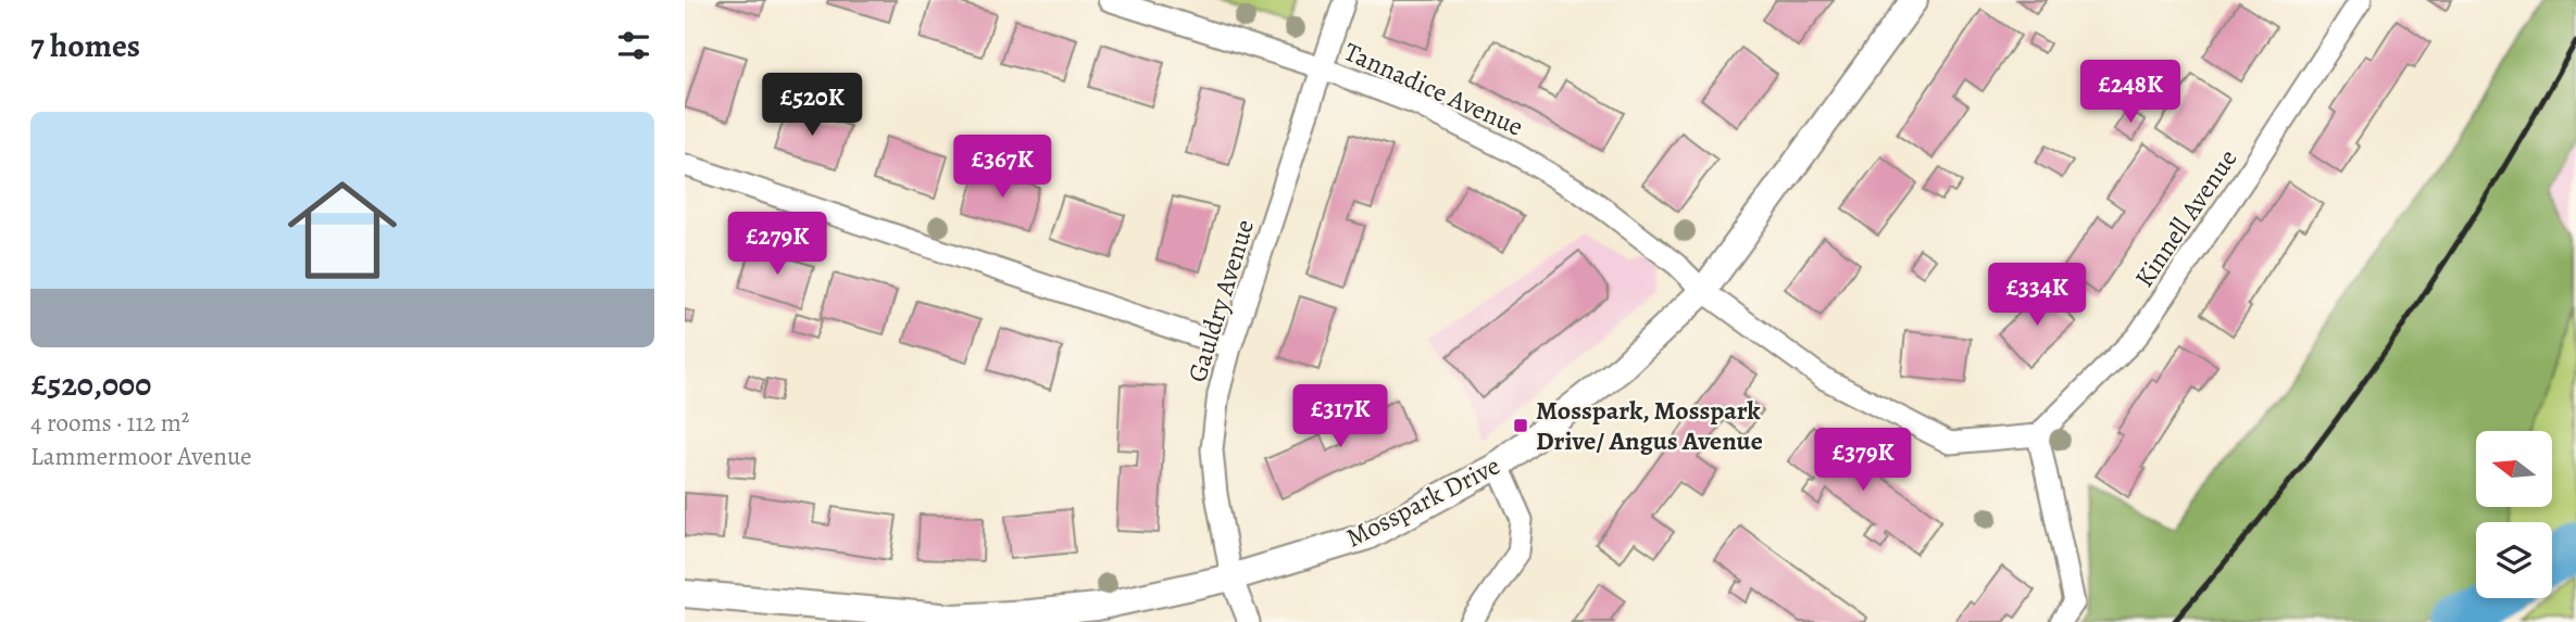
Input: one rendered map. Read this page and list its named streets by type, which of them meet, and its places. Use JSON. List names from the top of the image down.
{
  "streets": {
    "street": [
      "Tannadice Avenue",
      "Kinnell Avenue",
      "Gauldry Avenue",
      "Mosspark Drive"
    ]
  },
  "crossings": [
    ["Tannadice Avenue", "Gauldry Avenue"],
    ["Tannadice Avenue", "Mosspark Drive"],
    ["Gauldry Avenue", "Mosspark Drive"]
  ],
  "places": {
    "transit": ["Mosspark, Mosspark Drive/ Angus Avenue"]
  },
  "north": "left",
  "page": {
    "heading": "7 homes",
    "price": [
      "£248K",
      "£520K",
      "£367K",
      "£279K",
      "£334K",
      "£317K",
      "£379K"
    ],
    "list": [
      {
        "name": "£520,000",
        "note": "4 rooms · 112 m² · Lammermoor Avenue"
      }
    ]
  }
}
